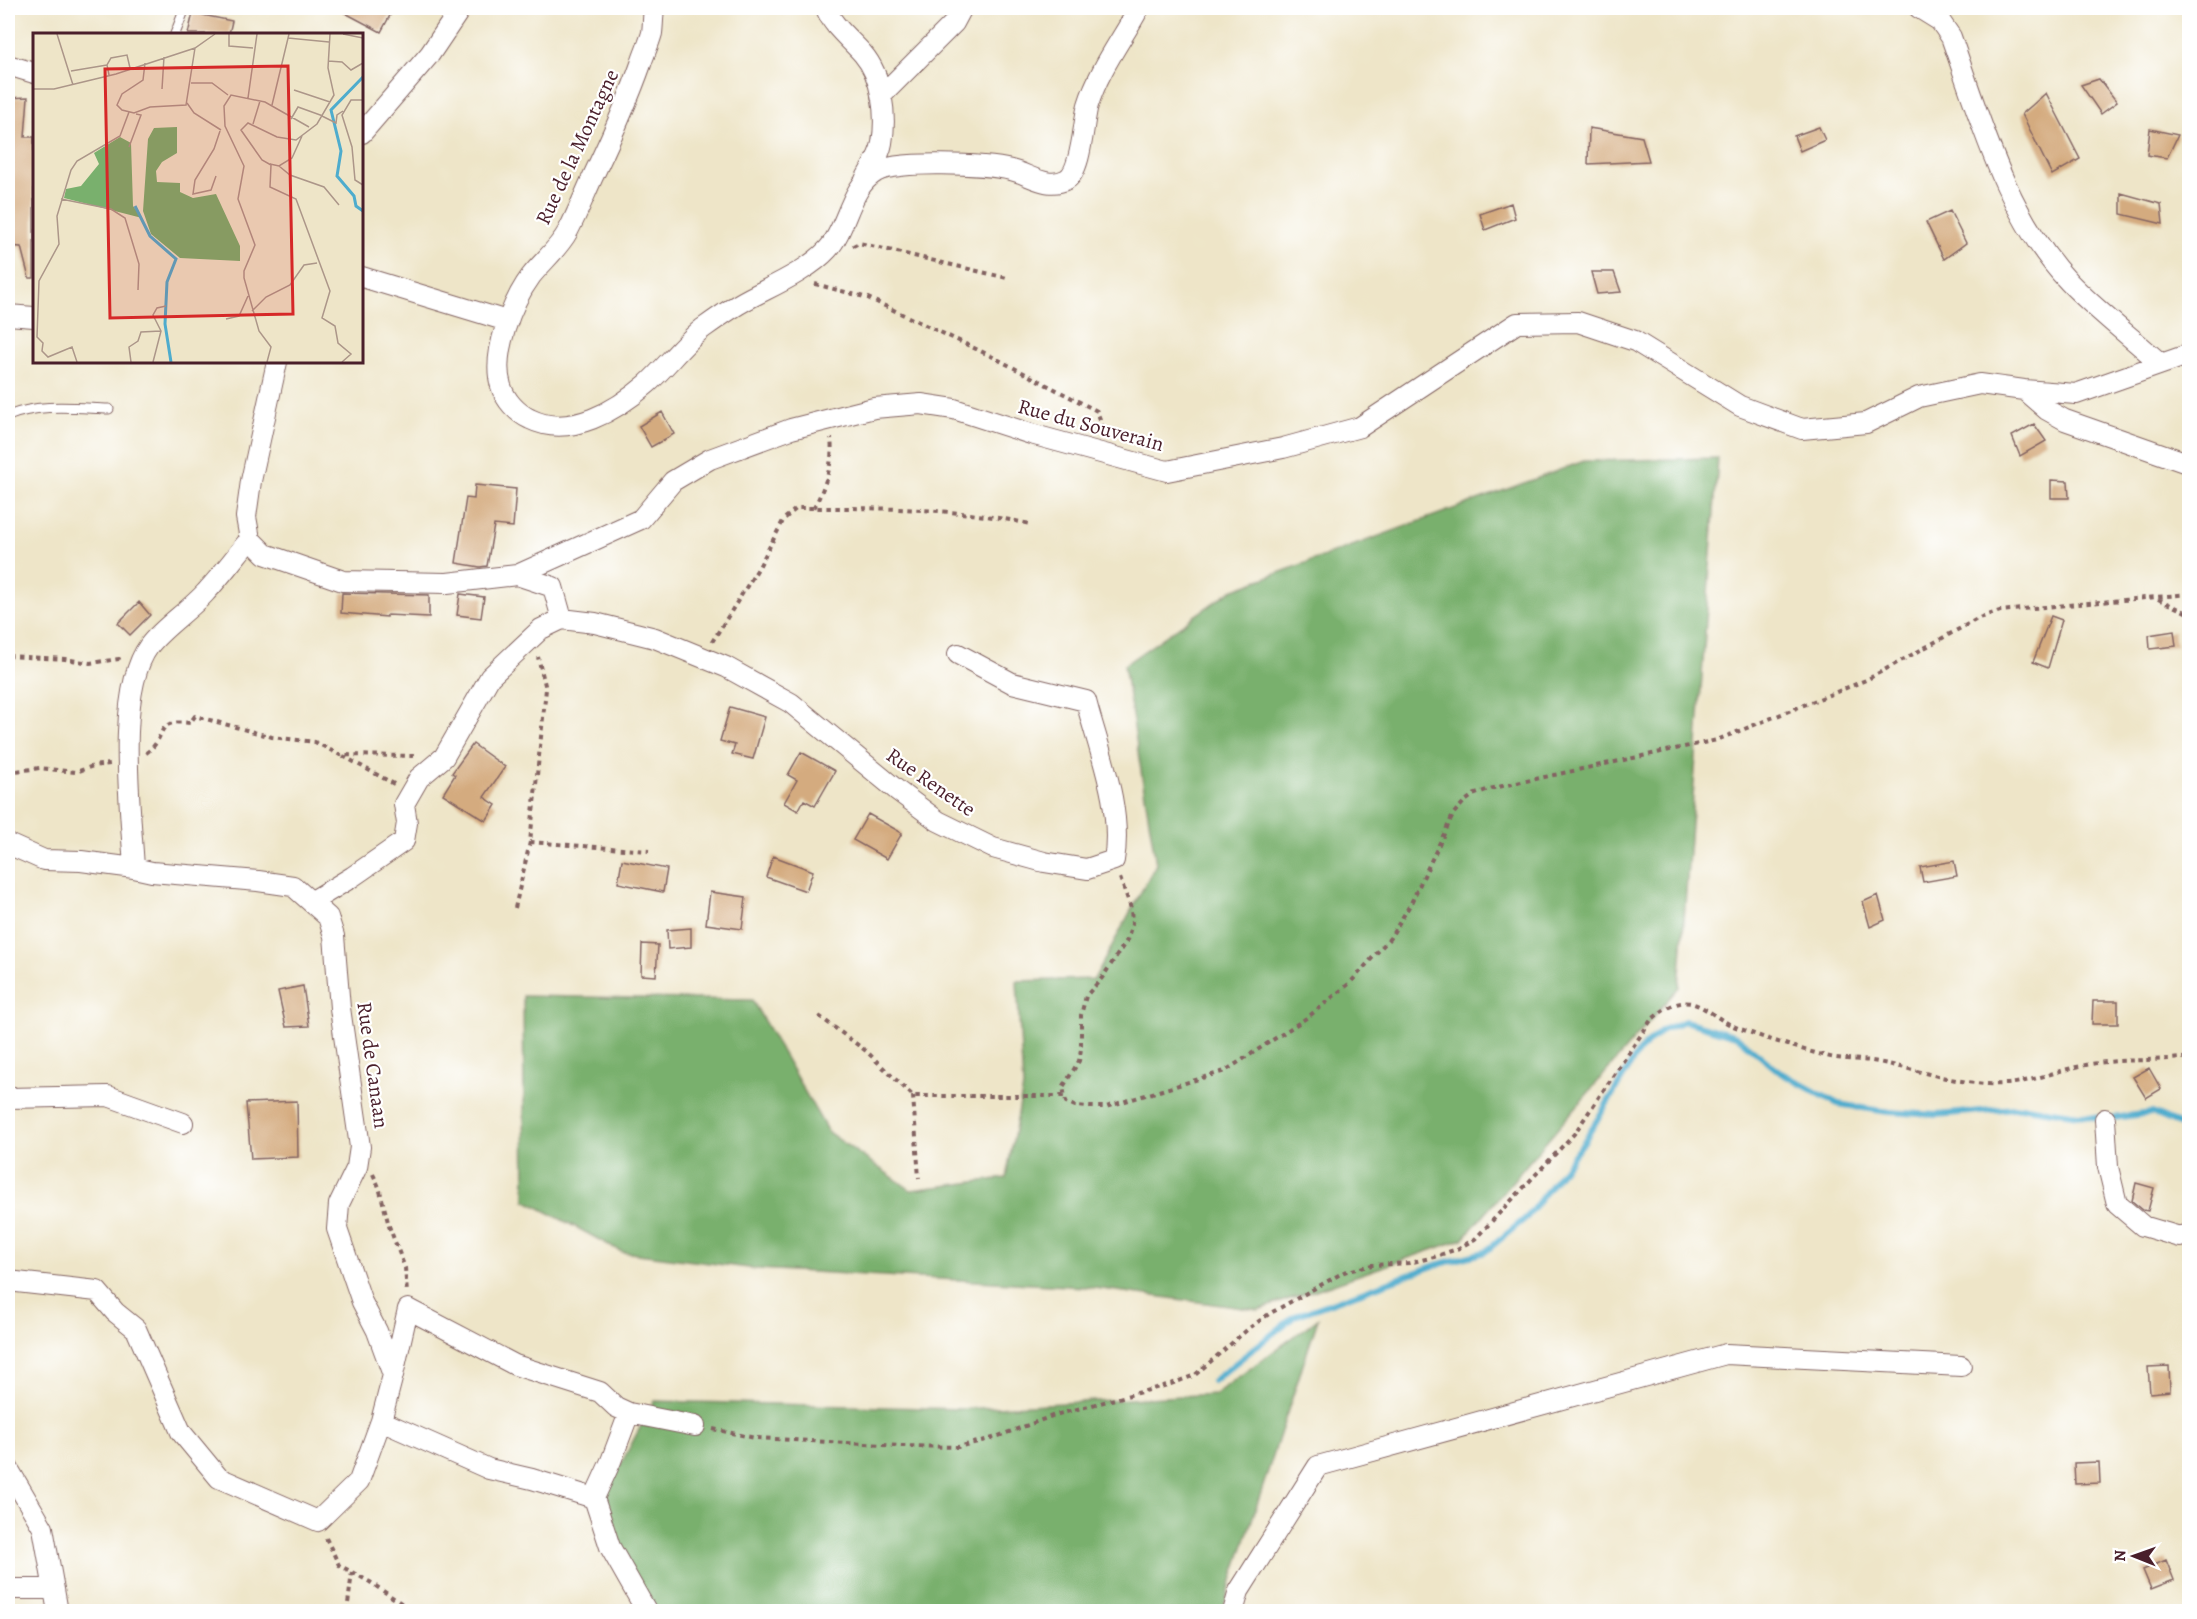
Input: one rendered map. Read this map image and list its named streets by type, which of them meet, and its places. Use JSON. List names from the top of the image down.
{
  "streets": {
    "street": [
      "Rue de la Montagne",
      "Rue du Souverain",
      "Rue Renette",
      "Rue de Canaan"
    ]
  },
  "north": "left"
}
